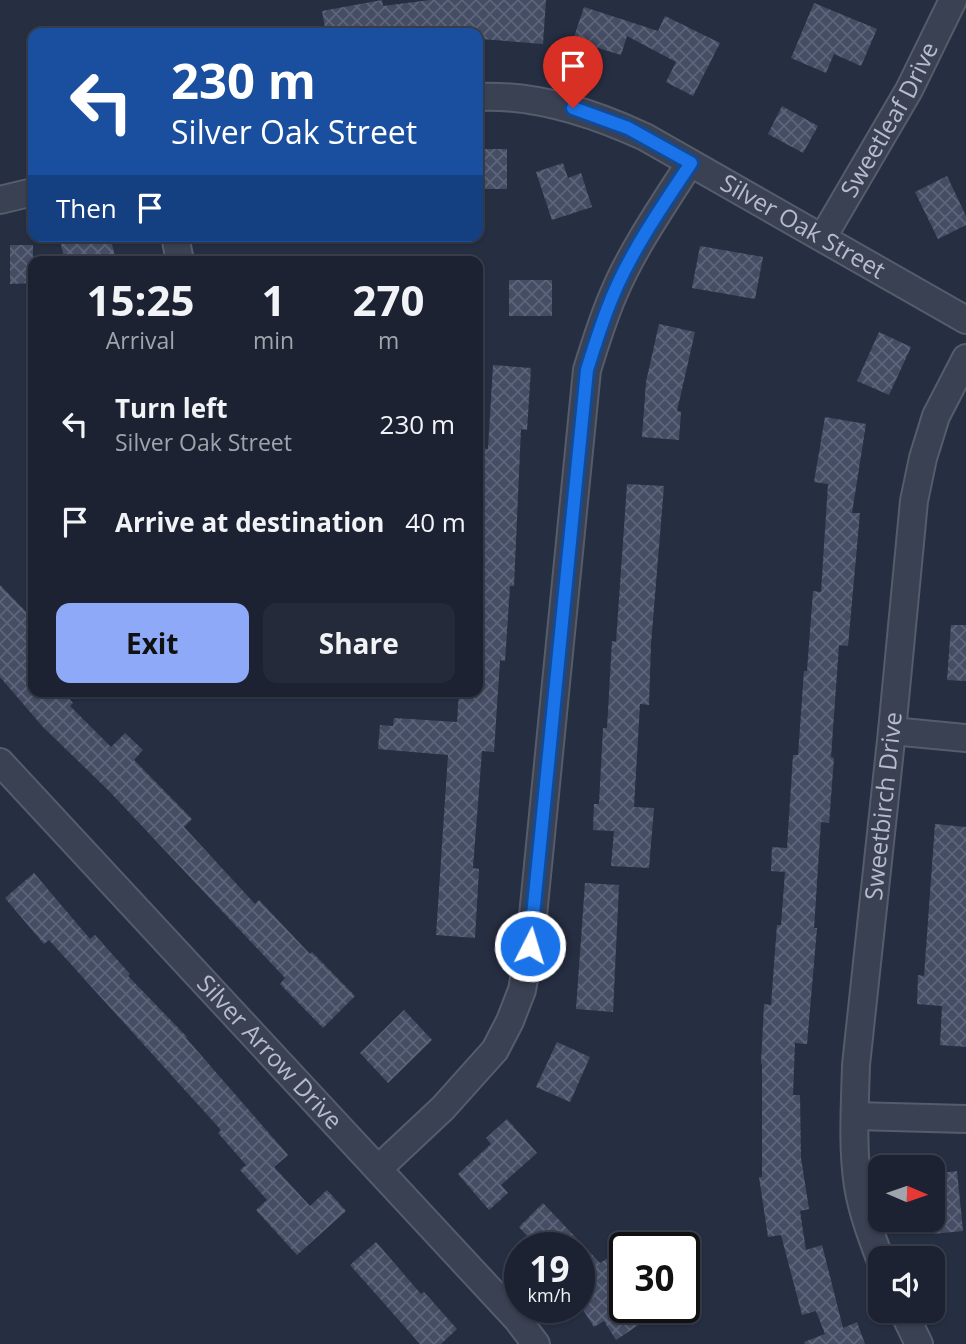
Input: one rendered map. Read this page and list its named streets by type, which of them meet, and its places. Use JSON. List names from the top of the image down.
{
  "streets": {
    "street": [
      "Sweetleaf Drive",
      "Silver Oak Street",
      "Sweetbirch Drive",
      "Silver Arrow Drive"
    ]
  },
  "crossings": [
    ["Sweetleaf Drive", "Silver Oak Street"]
  ],
  "north": "right",
  "page": {
    "turn": ["230 m", "Silver Oak Street"],
    "then": "Then",
    "eta": [
      "15:25",
      "Arrival",
      "1",
      "min",
      "270",
      "m"
    ],
    "list": [
      {
        "name": "Turn left",
        "note": "Silver Oak Street",
        "value": "230 m"
      },
      {
        "name": "Arrive at destination",
        "value": "40 m"
      }
    ],
    "buttons": ["Exit", "Share"],
    "speed": "19 km/h",
    "limit": "30"
  }
}
